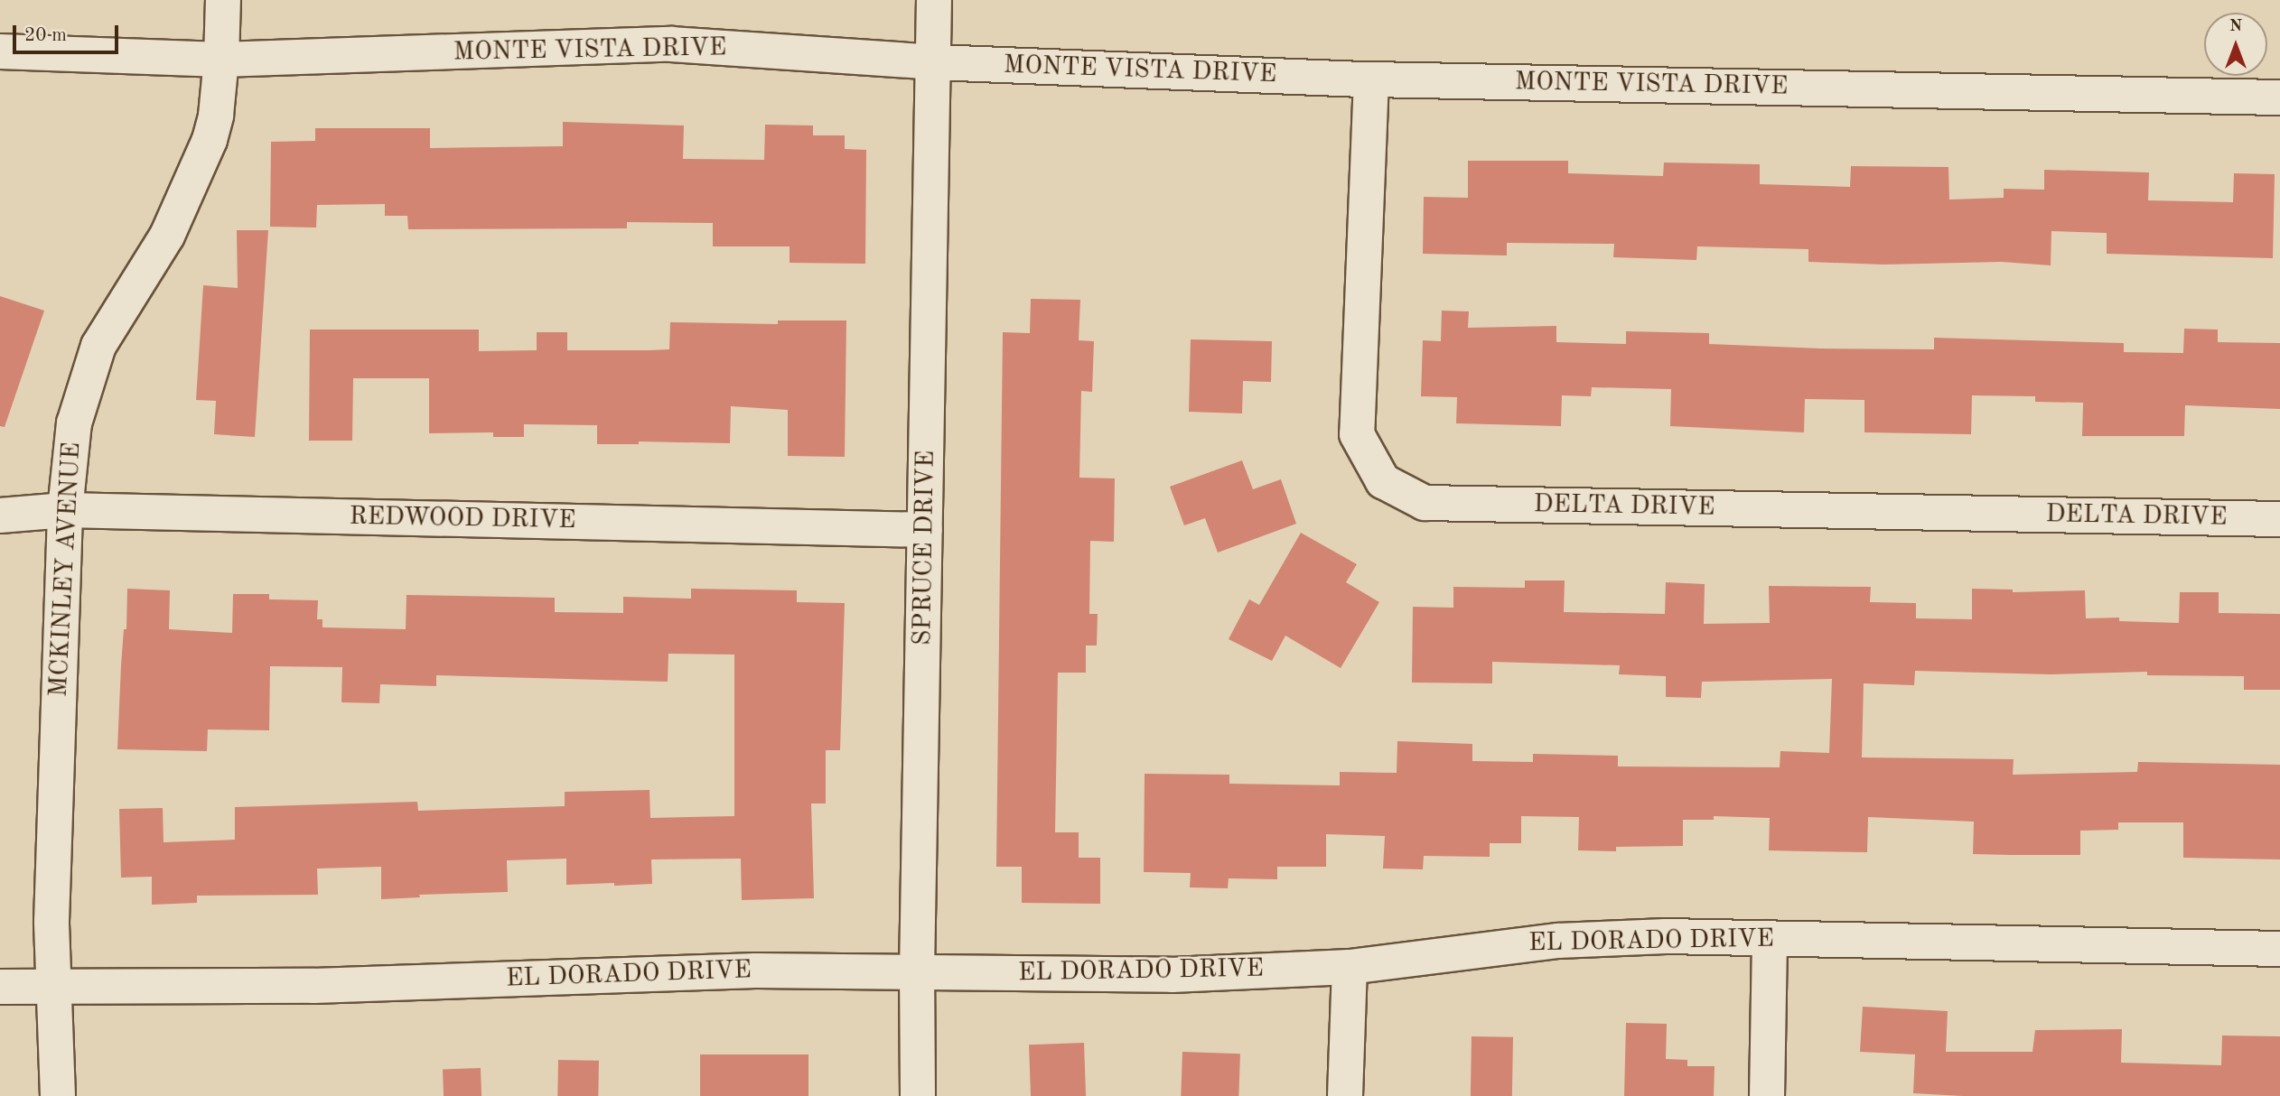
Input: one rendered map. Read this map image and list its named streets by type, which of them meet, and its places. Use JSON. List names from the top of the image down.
{
  "streets": {
    "street": [
      "MONTE VISTA DRIVE",
      "DELTA DRIVE",
      "REDWOOD DRIVE",
      "SPRUCE DRIVE",
      "MCKINLEY AVENUE",
      "EL DORADO DRIVE"
    ]
  },
  "crossings": [
    ["MONTE VISTA DRIVE", "DELTA DRIVE"],
    ["MONTE VISTA DRIVE", "SPRUCE DRIVE"],
    ["MONTE VISTA DRIVE", "MCKINLEY AVENUE"],
    ["REDWOOD DRIVE", "SPRUCE DRIVE"],
    ["REDWOOD DRIVE", "MCKINLEY AVENUE"],
    ["SPRUCE DRIVE", "EL DORADO DRIVE"],
    ["MCKINLEY AVENUE", "EL DORADO DRIVE"]
  ],
  "scale_bar": "20 m",
  "north": "top"
}
